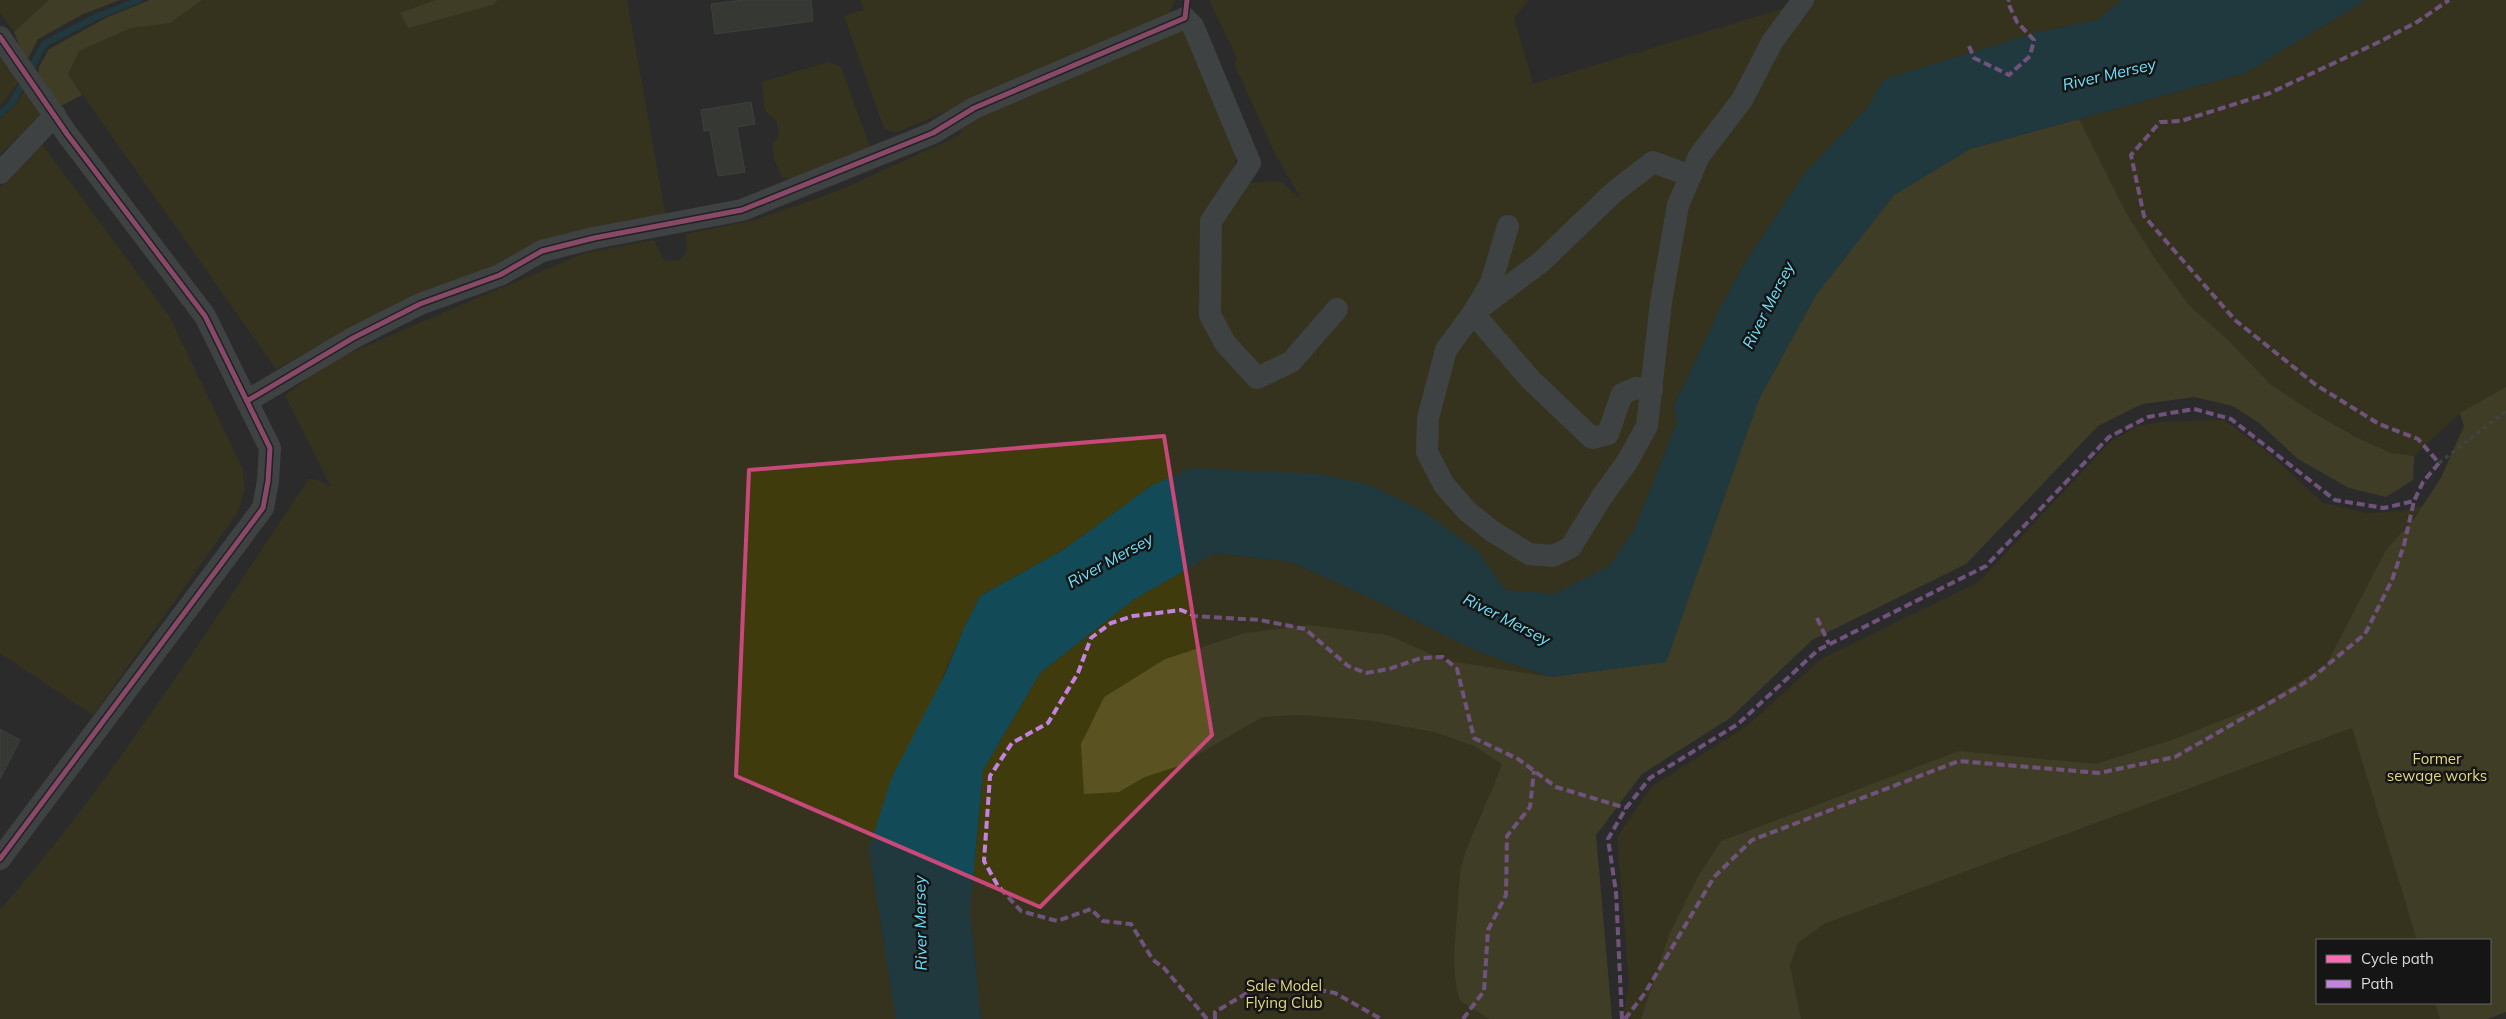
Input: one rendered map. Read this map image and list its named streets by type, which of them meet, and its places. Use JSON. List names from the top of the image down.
{
  "water": ["River Mersey"],
  "parks": ["Former sewage works", "Sale Model Flying Club"],
  "legend": ["Cycle path", "Path"]
}
